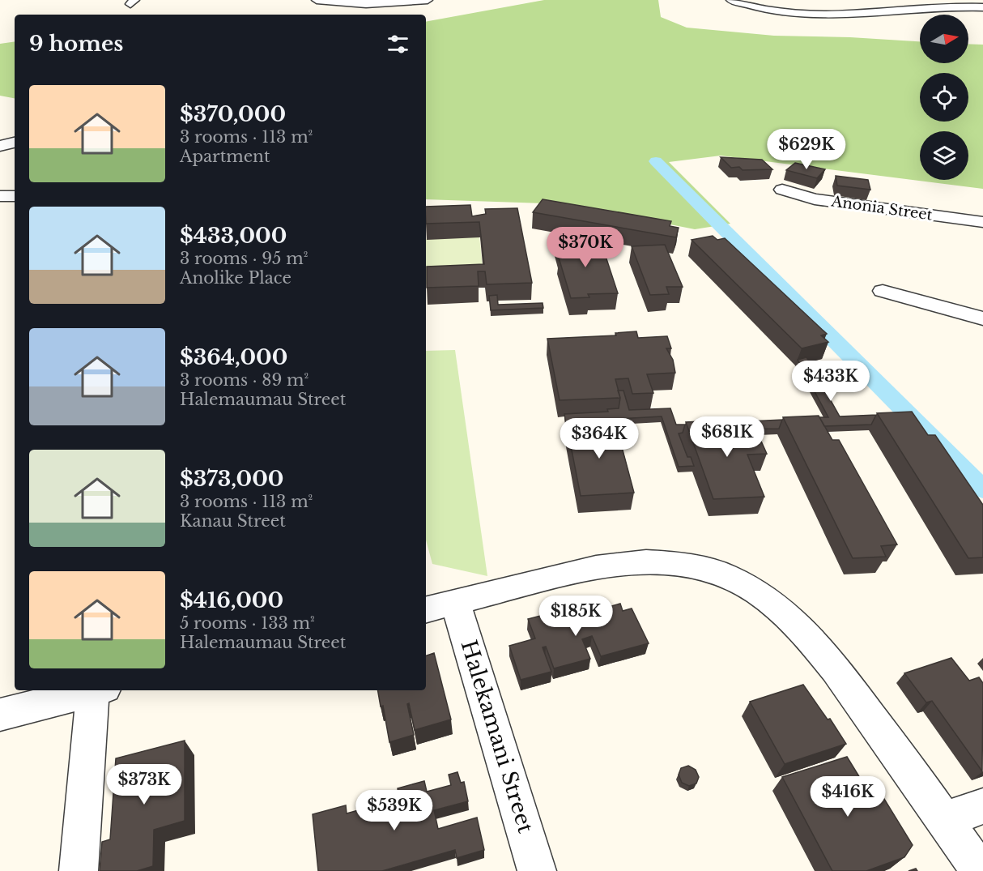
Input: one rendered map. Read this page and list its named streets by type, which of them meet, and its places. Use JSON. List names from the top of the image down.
{
  "streets": {
    "street": ["Anonia Street", "Halekamani Street"]
  },
  "north": "right",
  "page": {
    "heading": "9 homes",
    "list": [
      {
        "name": "$370,000",
        "note": "3 rooms · 113 m² · Apartment"
      },
      {
        "name": "$433,000",
        "note": "3 rooms · 95 m² · Anolike Place"
      },
      {
        "name": "$364,000",
        "note": "3 rooms · 89 m² · Halemaumau Street"
      },
      {
        "name": "$373,000",
        "note": "3 rooms · 113 m² · Kanau Street"
      },
      {
        "name": "$416,000",
        "note": "5 rooms · 133 m² · Halemaumau Street"
      }
    ],
    "price": [
      "$629K",
      "$370K",
      "$433K",
      "$681K",
      "$364K",
      "$185K",
      "$373K",
      "$416K",
      "$539K"
    ]
  }
}
